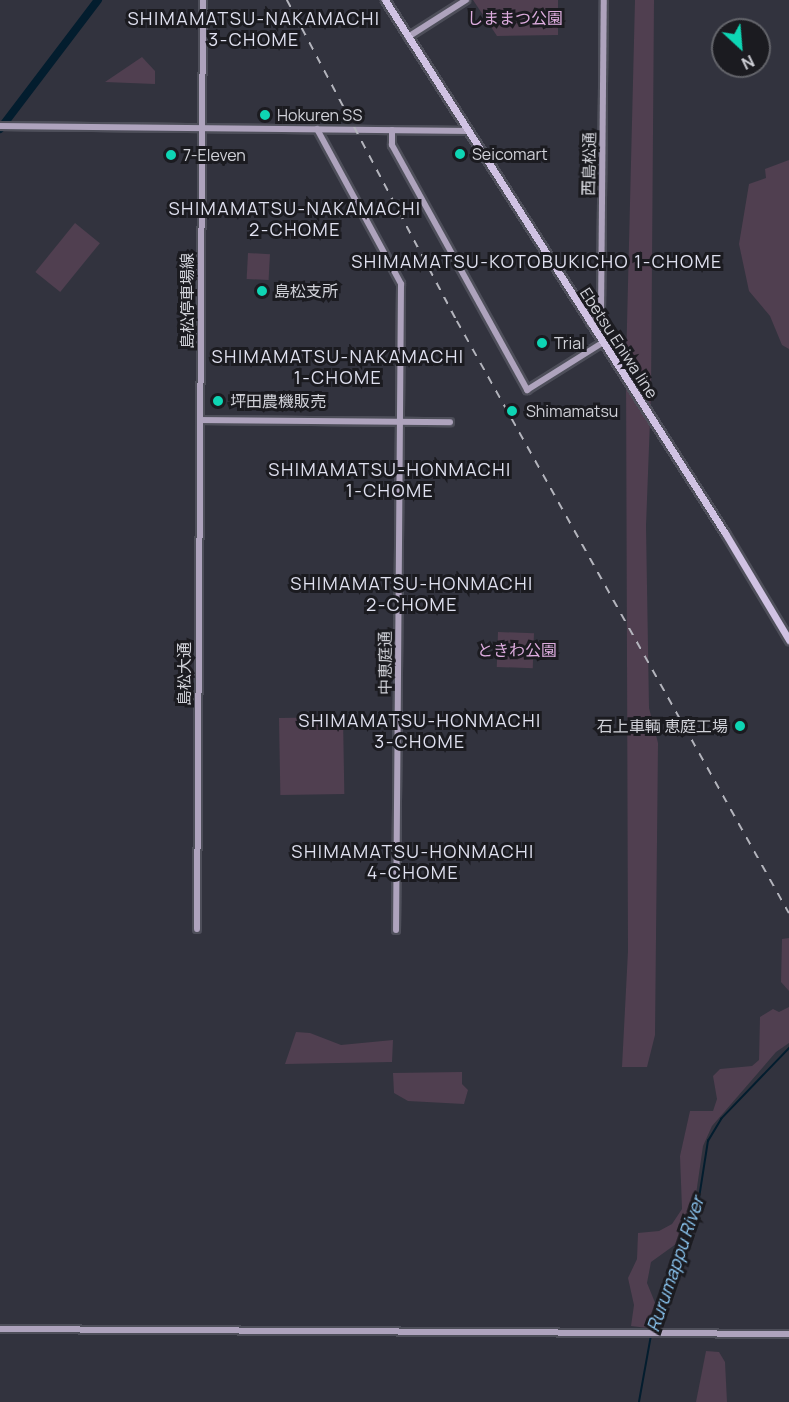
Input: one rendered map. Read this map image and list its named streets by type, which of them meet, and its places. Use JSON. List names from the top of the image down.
{
  "streets": {
    "main road": ["Ebetsu Eniwa line"],
    "street": [
      "西島松通",
      "島松停車場線",
      "中恵庭通",
      "島松大通"
    ]
  },
  "crossings": [
    ["西島松通", "Ebetsu Eniwa line"],
    ["島松停車場線", "島松大通"]
  ],
  "districts": [
    "SHIMAMATSU-NAKAMACHI 3-CHOME",
    "SHIMAMATSU-NAKAMACHI 2-CHOME",
    "SHIMAMATSU-KOTOBUKICHO 1-CHOME",
    "SHIMAMATSU-NAKAMACHI 1-CHOME",
    "SHIMAMATSU-HONMACHI 1-CHOME",
    "SHIMAMATSU-HONMACHI 2-CHOME",
    "SHIMAMATSU-HONMACHI 3-CHOME",
    "SHIMAMATSU-HONMACHI 4-CHOME"
  ],
  "water": ["Rurumappu River"],
  "parks": ["しままつ公園", "ときわ公園"],
  "places": [
    "Hokuren SS",
    "Seicomart",
    "7-Eleven",
    "島松支所",
    "Trial",
    "坪田農機販売",
    "Shimamatsu",
    "石上車輌 恵庭工場"
  ],
  "north": "bottom right"
}
